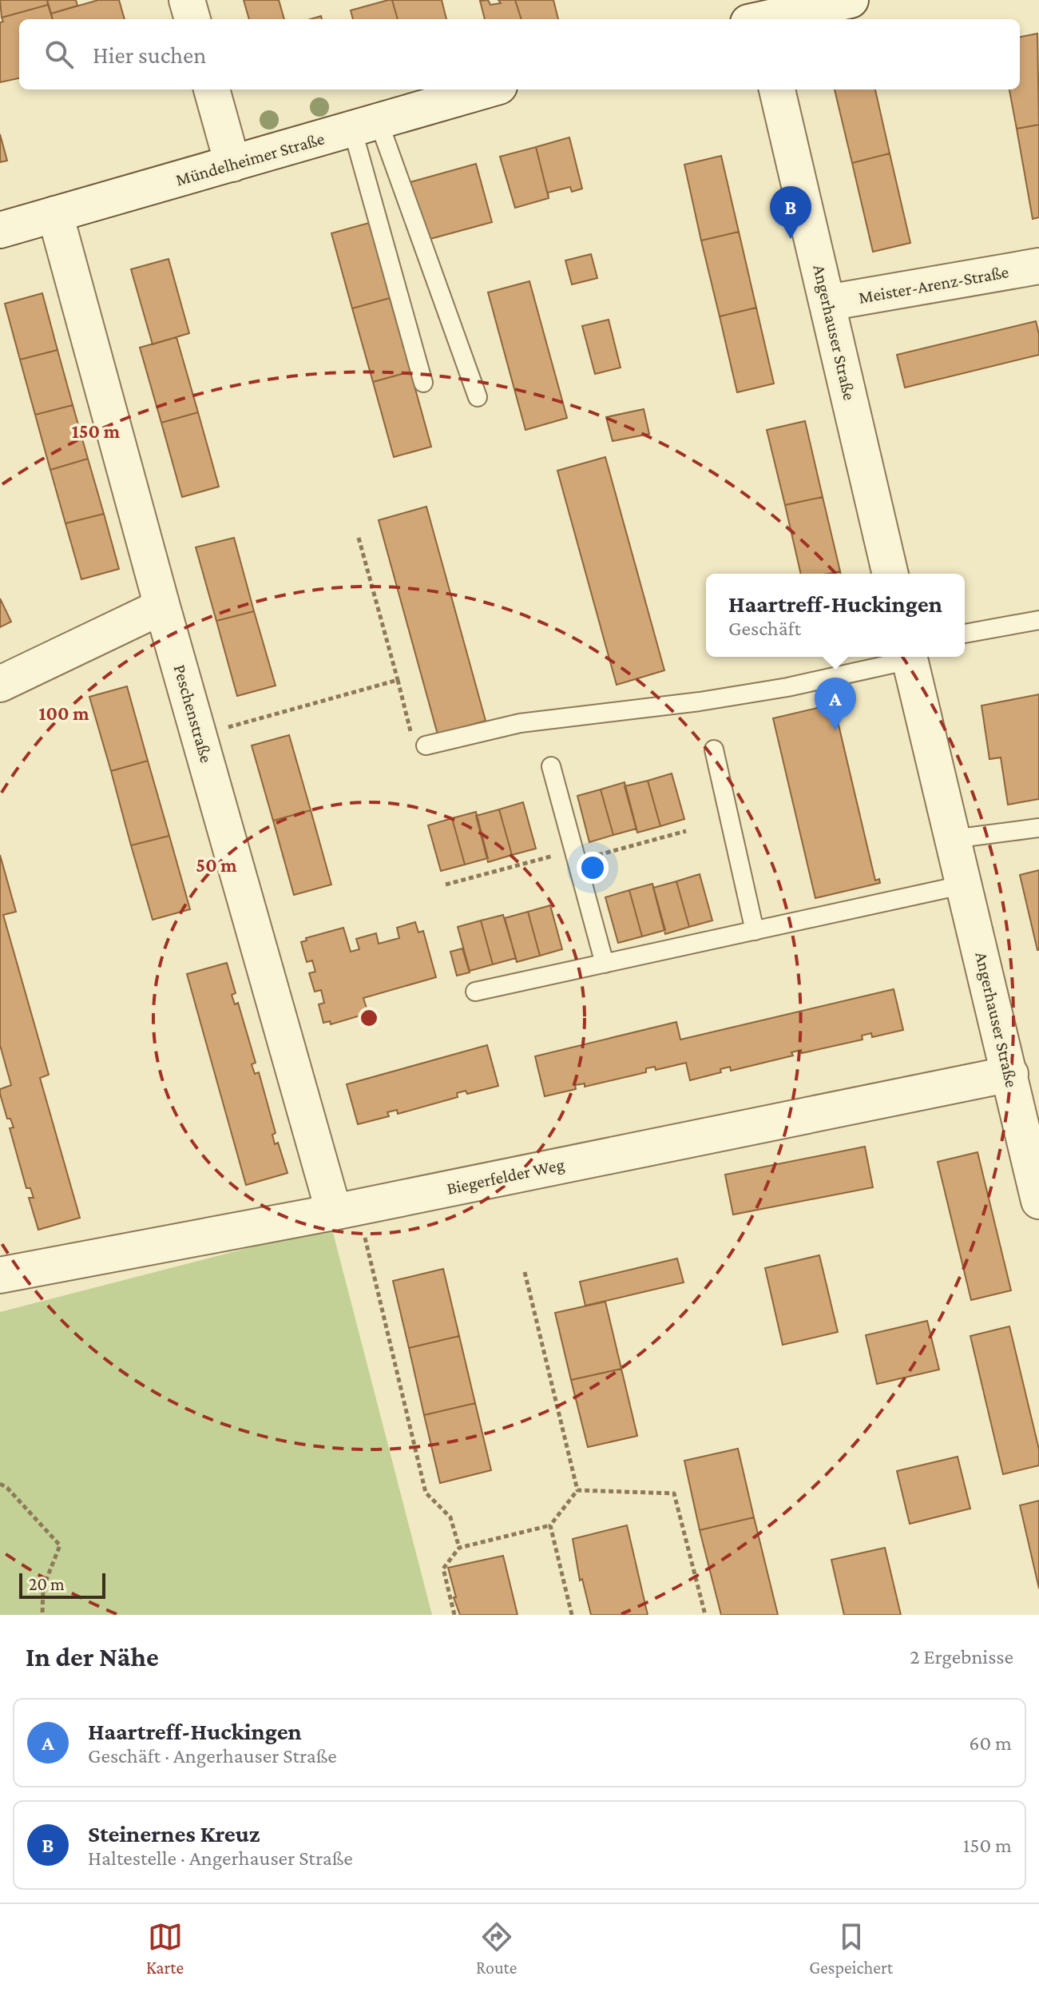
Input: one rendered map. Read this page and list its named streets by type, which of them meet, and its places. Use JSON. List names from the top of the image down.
{
  "streets": {
    "street": [
      "Mündelheimer Straße",
      "Meister-Arenz-Straße",
      "Angerhauser Straße",
      "Peschenstraße",
      "Biegerfelder Weg"
    ]
  },
  "crossings": [
    ["Mündelheimer Straße", "Peschenstraße"],
    ["Meister-Arenz-Straße", "Angerhauser Straße"],
    ["Angerhauser Straße", "Biegerfelder Weg"],
    ["Peschenstraße", "Biegerfelder Weg"]
  ],
  "scale_bar": "20 m",
  "page": {
    "search": "Hier suchen",
    "pins": ["B", "A"],
    "popup": ["Haartreff-Huckingen", "Geschäft"],
    "scale": "20 m",
    "heading": ["In der Nähe", "2 Ergebnisse"],
    "list": [
      {
        "mark": "A",
        "name": "Haartreff-Huckingen",
        "note": "Geschäft · Angerhauser Straße",
        "value": "60 m"
      },
      {
        "mark": "B",
        "name": "Steinernes Kreuz",
        "note": "Haltestelle · Angerhauser Straße",
        "value": "150 m"
      }
    ],
    "nav": ["Karte", "Route", "Gespeichert"]
  },
  "rings": ["150 m", "100 m", "50 m"]
}
